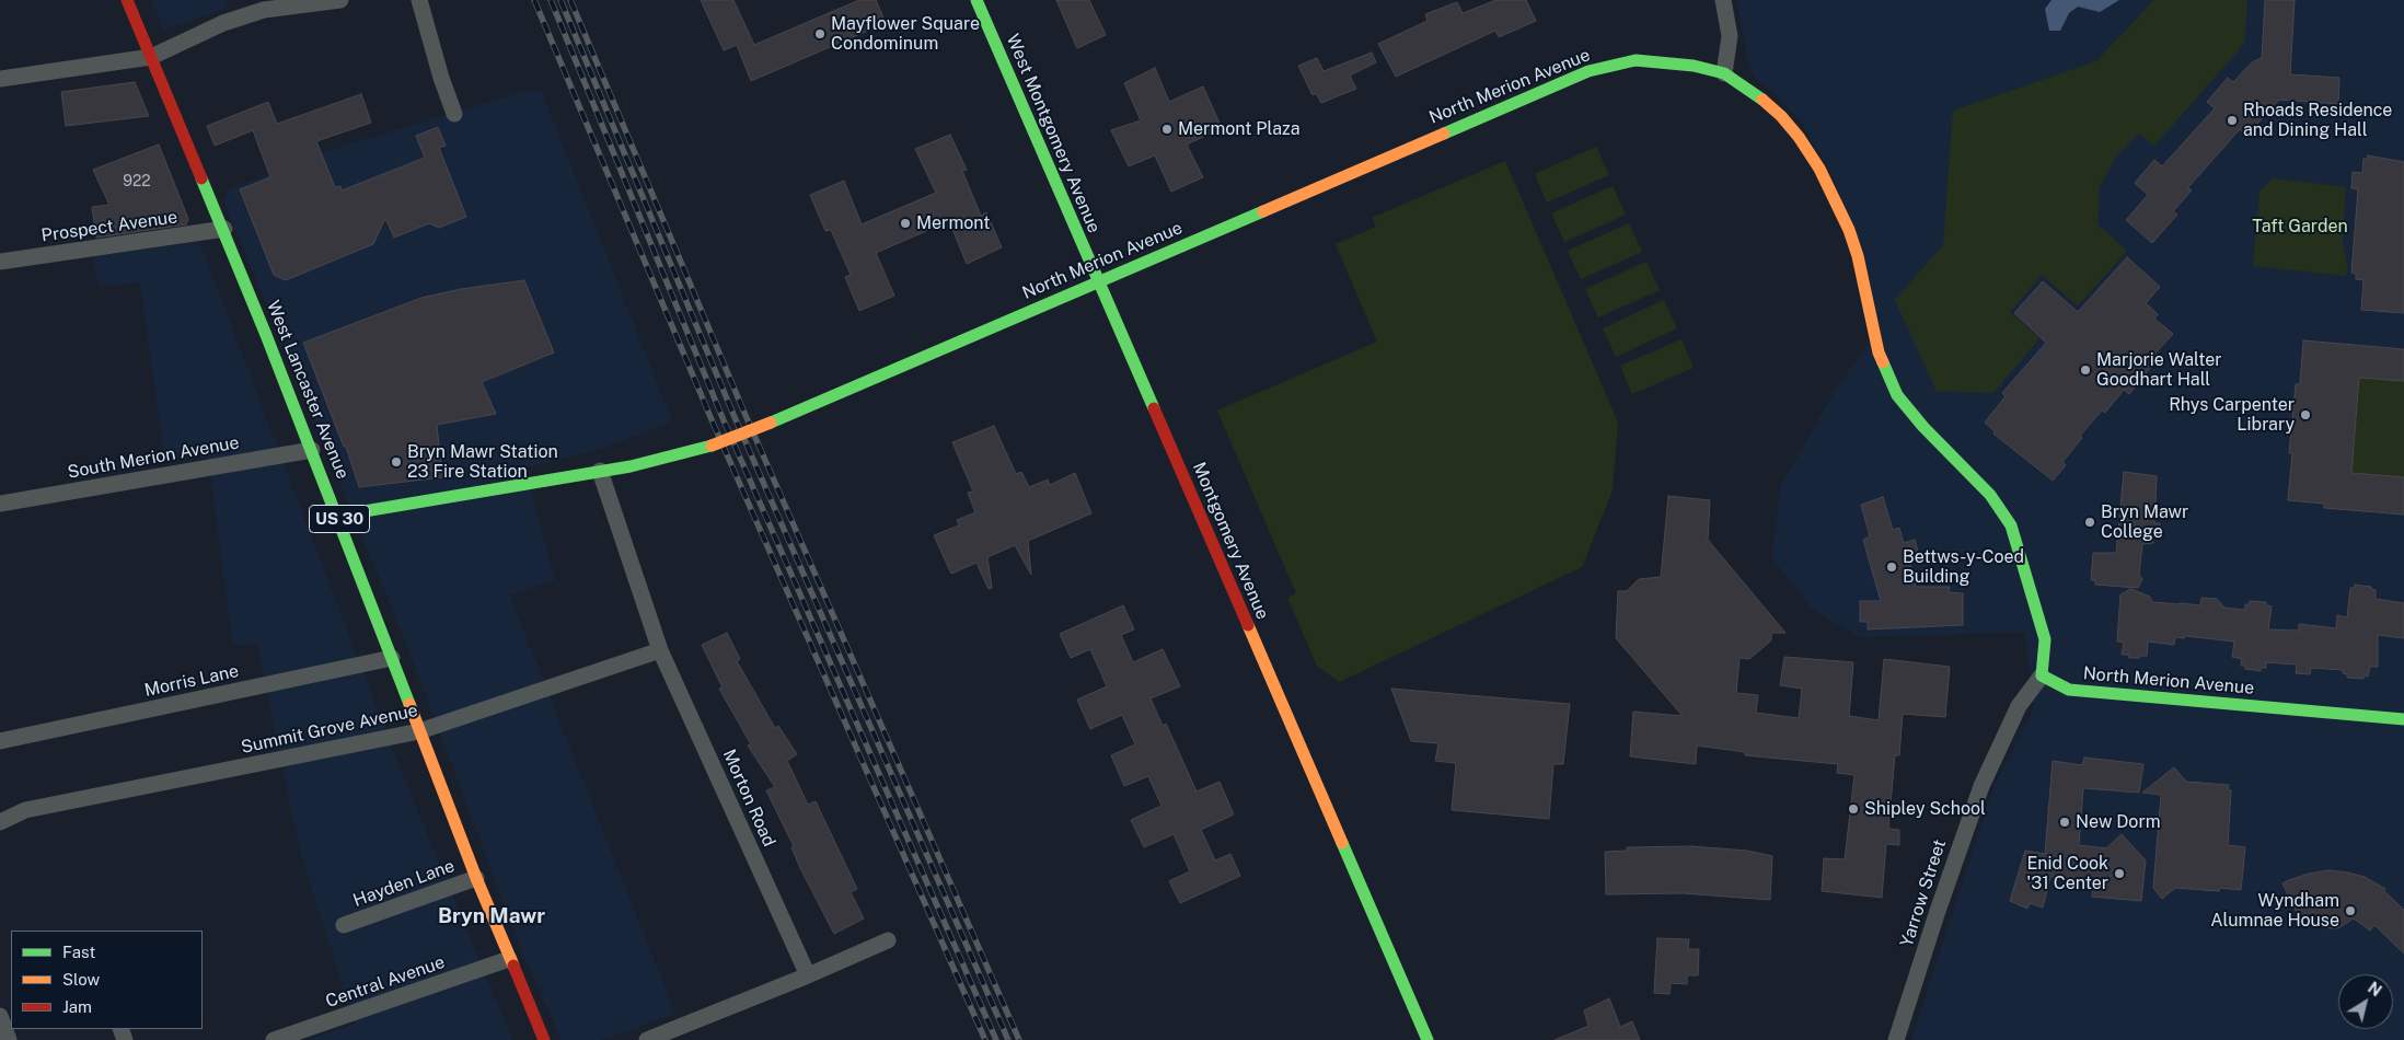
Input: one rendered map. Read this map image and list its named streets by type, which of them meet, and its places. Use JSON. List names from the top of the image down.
{
  "streets": {
    "main road": [
      "North Merion Avenue",
      "West Montgomery Avenue",
      "West Lancaster Avenue",
      "US 30",
      "Montgomery Avenue"
    ],
    "street": [
      "Prospect Avenue",
      "South Merion Avenue",
      "Morris Lane",
      "Summit Grove Avenue",
      "Morton Road",
      "Hayden Lane",
      "Yarrow Street",
      "Central Avenue"
    ]
  },
  "crossings": [
    ["North Merion Avenue", "West Montgomery Avenue"],
    ["North Merion Avenue", "West Lancaster Avenue"],
    ["North Merion Avenue", "Montgomery Avenue"],
    ["North Merion Avenue", "Morton Road"],
    ["North Merion Avenue", "Yarrow Street"],
    ["West Montgomery Avenue", "Montgomery Avenue"],
    ["Prospect Avenue", "West Lancaster Avenue"],
    ["West Lancaster Avenue", "South Merion Avenue"],
    ["West Lancaster Avenue", "Morris Lane"],
    ["West Lancaster Avenue", "Summit Grove Avenue"],
    ["West Lancaster Avenue", "Hayden Lane"],
    ["West Lancaster Avenue", "Central Avenue"],
    ["Summit Grove Avenue", "Morton Road"]
  ],
  "districts": ["Bryn Mawr"],
  "parks": ["Taft Garden"],
  "places": [
    "Mayflower Square Condominum",
    "Rhoads Residence and Dining Hall",
    "Mermont Plaza",
    "Mermont",
    "Marjorie Walter Goodhart Hall",
    "Rhys Carpenter Library",
    "Bryn Mawr Station 23 Fire Station",
    "Bryn Mawr College",
    "Bettws-y-Coed Building",
    "Shipley School",
    "New Dorm",
    "Enid Cook '31 Center",
    "Wyndham Alumnae House"
  ],
  "house_numbers": ["922"],
  "legend": ["Fast", "Slow", "Jam"],
  "north": "top right"
}
